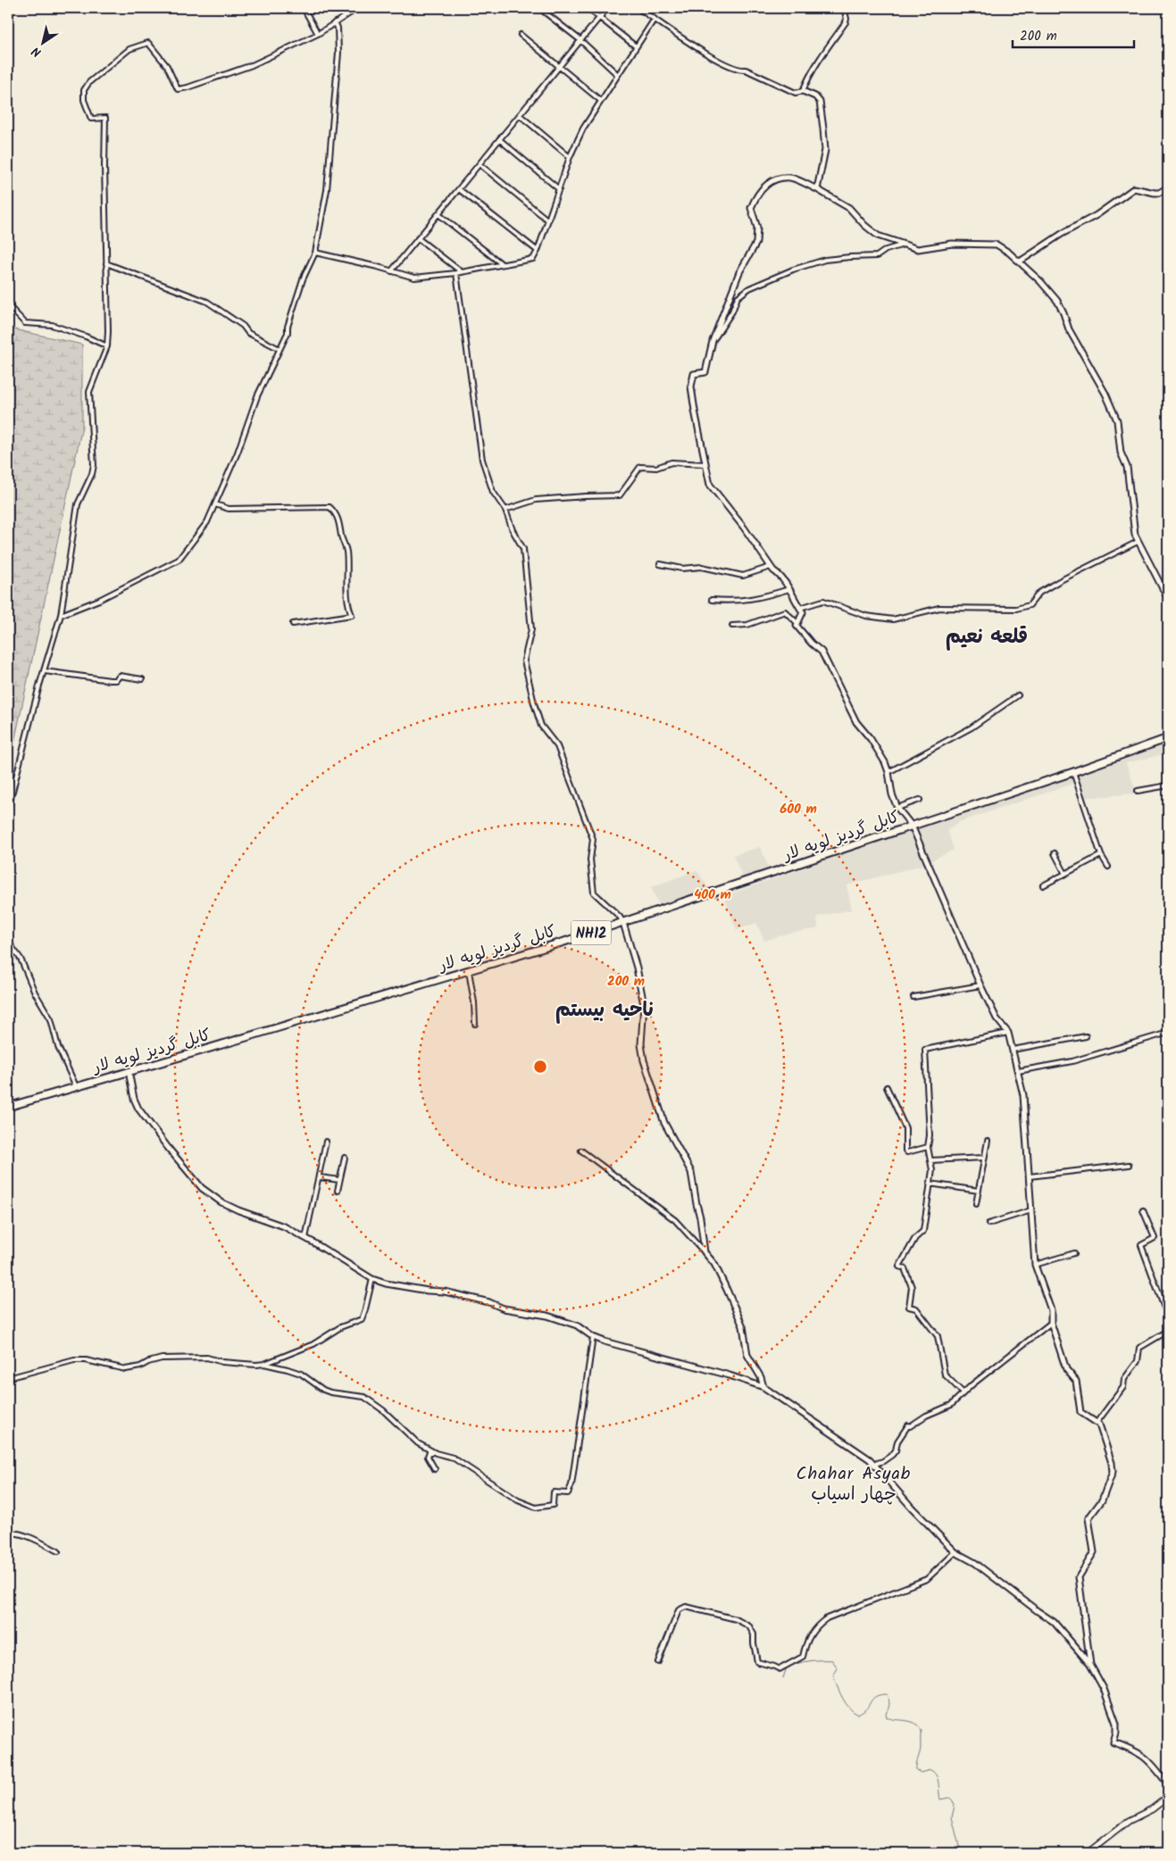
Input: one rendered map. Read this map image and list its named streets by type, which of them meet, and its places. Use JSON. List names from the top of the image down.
{
  "streets": {
    "highway": ["کابل گردیز لویه لار", "NH12"]
  },
  "districts": ["قلعه نعيم", "ناحیه بیستم", "Chahar Asyab چهار اسیاب"],
  "scale_bar": "200 m",
  "north": "bottom left",
  "rings": ["600 m", "400 m", "200 m"]
}
